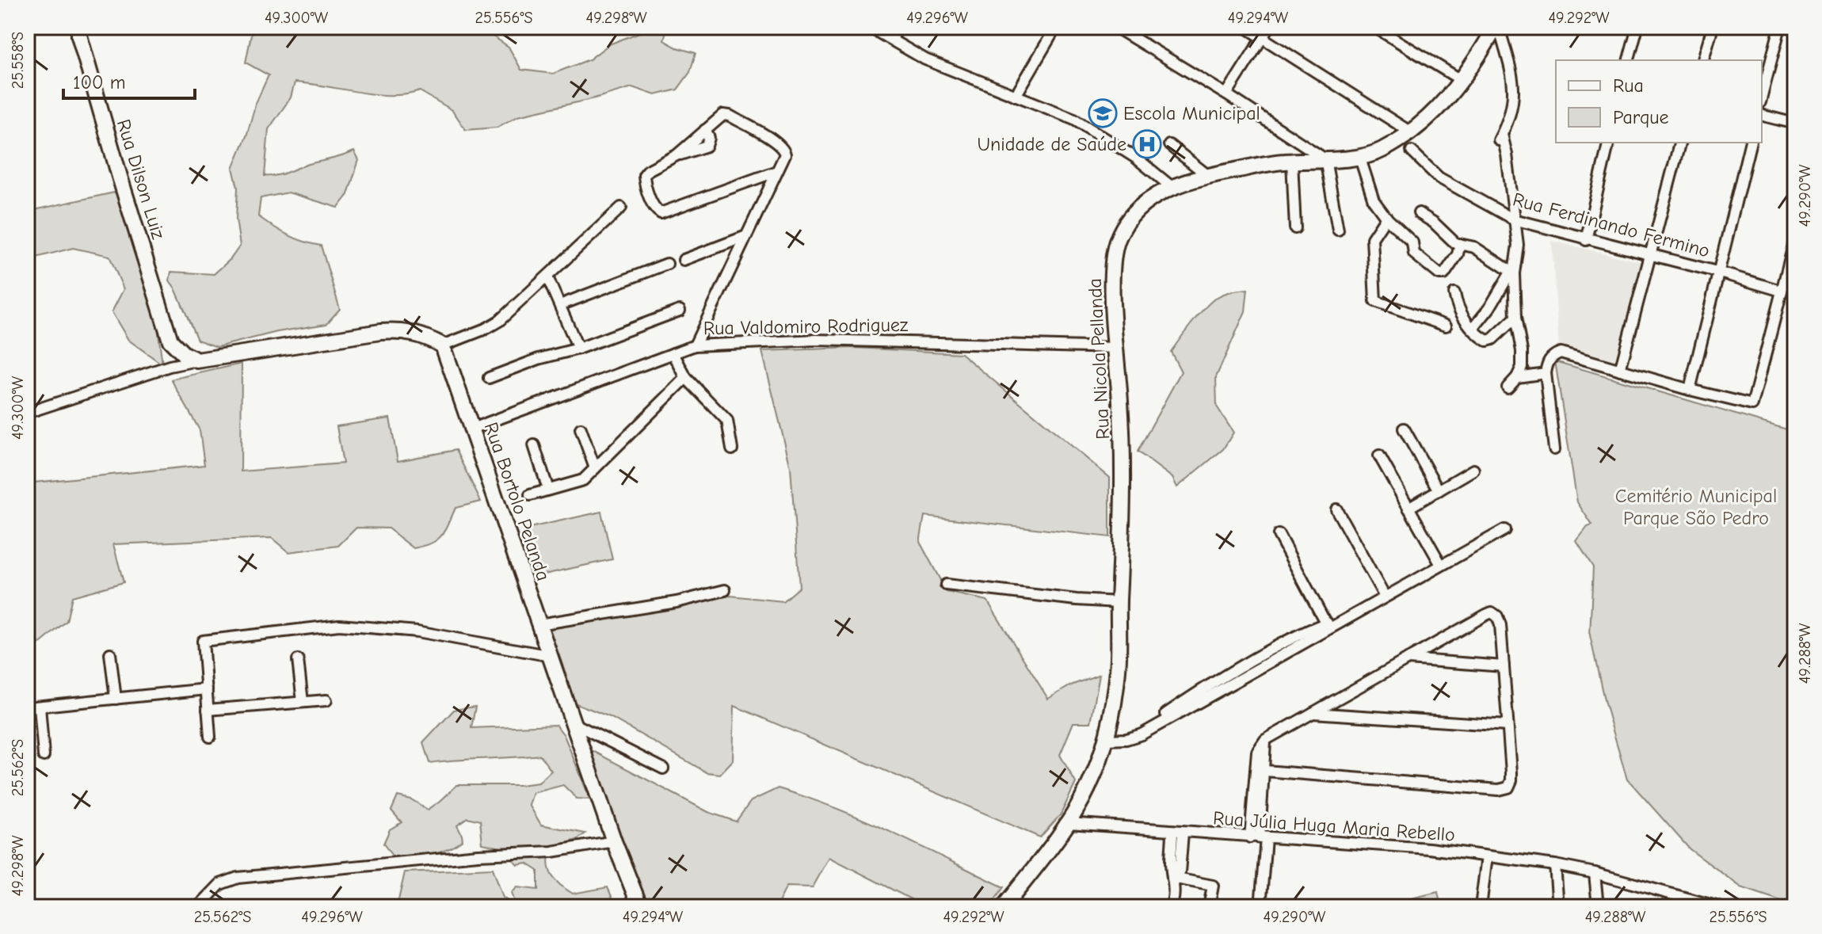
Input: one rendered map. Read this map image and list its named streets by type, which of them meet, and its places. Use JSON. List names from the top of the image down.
{
  "streets": {
    "street": [
      "Rua Dilson Luiz",
      "Rua Ferdinando Fermino",
      "Rua Valdomiro Rodriguez",
      "Rua Nicola Pellanda",
      "Rua Bortolo Pelanda",
      "Rua Júlia Huga Maria Rebello"
    ]
  },
  "crossings": [
    ["Rua Valdomiro Rodriguez", "Rua Nicola Pellanda"],
    ["Rua Valdomiro Rodriguez", "Rua Bortolo Pelanda"],
    ["Rua Nicola Pellanda", "Rua Júlia Huga Maria Rebello"]
  ],
  "parks": ["Cemitério Municipal Parque São Pedro"],
  "places": {
    "school or university": ["Escola Municipal"],
    "hospital": ["Unidade de Saúde"]
  },
  "legend": ["Rua", "Parque"],
  "scale_bar": "100 m",
  "coordinates": [
    "49.300°W",
    "25.556°S",
    "49.298°W",
    "49.296°W",
    "49.294°W",
    "49.292°W",
    "25.558°S",
    "49.290°W",
    "49.288°W",
    "25.562°S"
  ]
}
